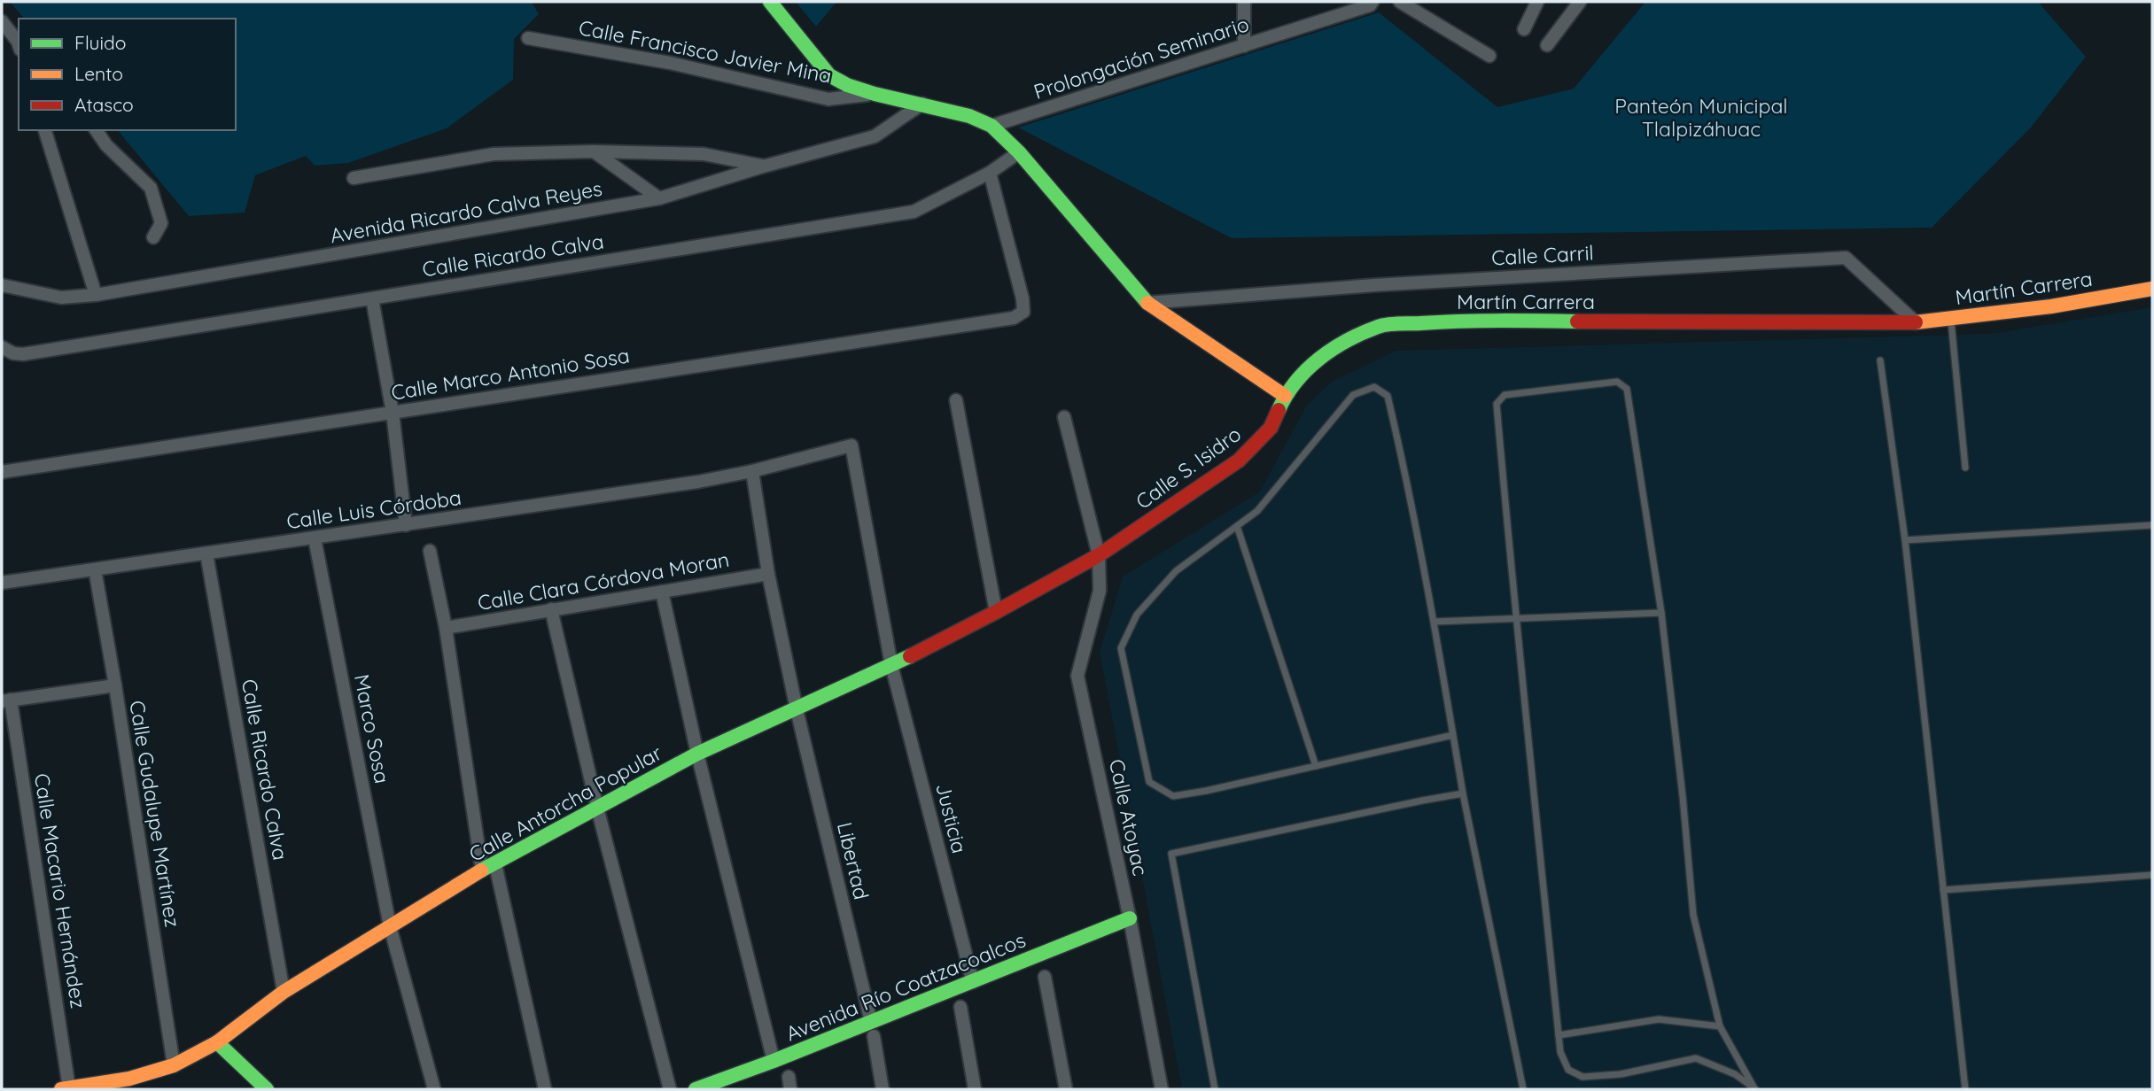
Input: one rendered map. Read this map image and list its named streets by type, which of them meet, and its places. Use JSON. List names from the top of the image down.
{
  "streets": {
    "main road": [
      "Martín Carrera",
      "Calle S. Isidro",
      "Calle Antorcha Popular",
      "Avenida Río Coatzacoalcos"
    ],
    "street": [
      "Calle Francisco Javier Mina",
      "Prolongación Seminario",
      "Avenida Ricardo Calva Reyes",
      "Calle Ricardo Calva",
      "Calle Carril",
      "Calle Marco Antonio Sosa",
      "Calle Luis Córdoba",
      "Calle Clara Córdova Moran",
      "Marco Sosa",
      "Calle Gudalupe Martínez",
      "Calle Atoyac",
      "Justicia",
      "Libertad",
      "Calle Macario Hernández"
    ]
  },
  "crossings": [
    ["Calle Ricardo Calva", "Calle Marco Antonio Sosa"],
    ["Calle Ricardo Calva", "Calle Luis Córdoba"],
    ["Calle Ricardo Calva", "Calle Antorcha Popular"],
    ["Calle Carril", "Martín Carrera"],
    ["Martín Carrera", "Calle S. Isidro"],
    ["Calle S. Isidro", "Calle Antorcha Popular"],
    ["Calle S. Isidro", "Calle Atoyac"],
    ["Calle Luis Córdoba", "Marco Sosa"],
    ["Calle Luis Córdoba", "Calle Gudalupe Martínez"],
    ["Calle Luis Córdoba", "Justicia"],
    ["Calle Luis Córdoba", "Libertad"],
    ["Calle Clara Córdova Moran", "Libertad"],
    ["Marco Sosa", "Calle Antorcha Popular"],
    ["Calle Antorcha Popular", "Calle Gudalupe Martínez"],
    ["Calle Antorcha Popular", "Calle Atoyac"],
    ["Calle Antorcha Popular", "Justicia"],
    ["Calle Antorcha Popular", "Libertad"],
    ["Calle Antorcha Popular", "Calle Macario Hernández"],
    ["Calle Atoyac", "Avenida Río Coatzacoalcos"],
    ["Justicia", "Avenida Río Coatzacoalcos"],
    ["Libertad", "Avenida Río Coatzacoalcos"]
  ],
  "parks": ["Panteón Municipal Tlalpizáhuac"],
  "legend": ["Fluido", "Lento", "Atasco"]
}
